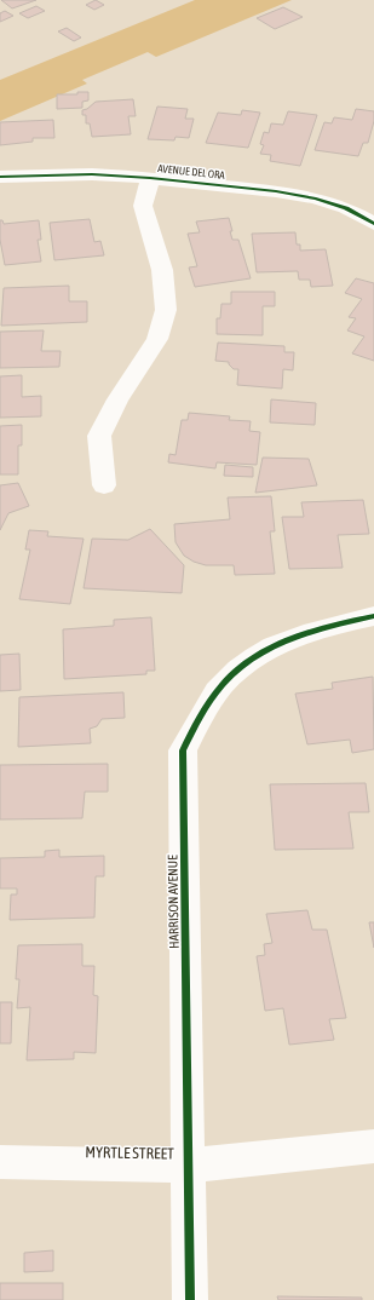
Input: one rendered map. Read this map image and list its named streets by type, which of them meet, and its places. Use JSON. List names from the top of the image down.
{
  "streets": {
    "street": ["AVENUE DEL ORA", "HARRISON AVENUE", "MYRTLE STREET"]
  },
  "crossings": [
    ["HARRISON AVENUE", "MYRTLE STREET"]
  ]
}
